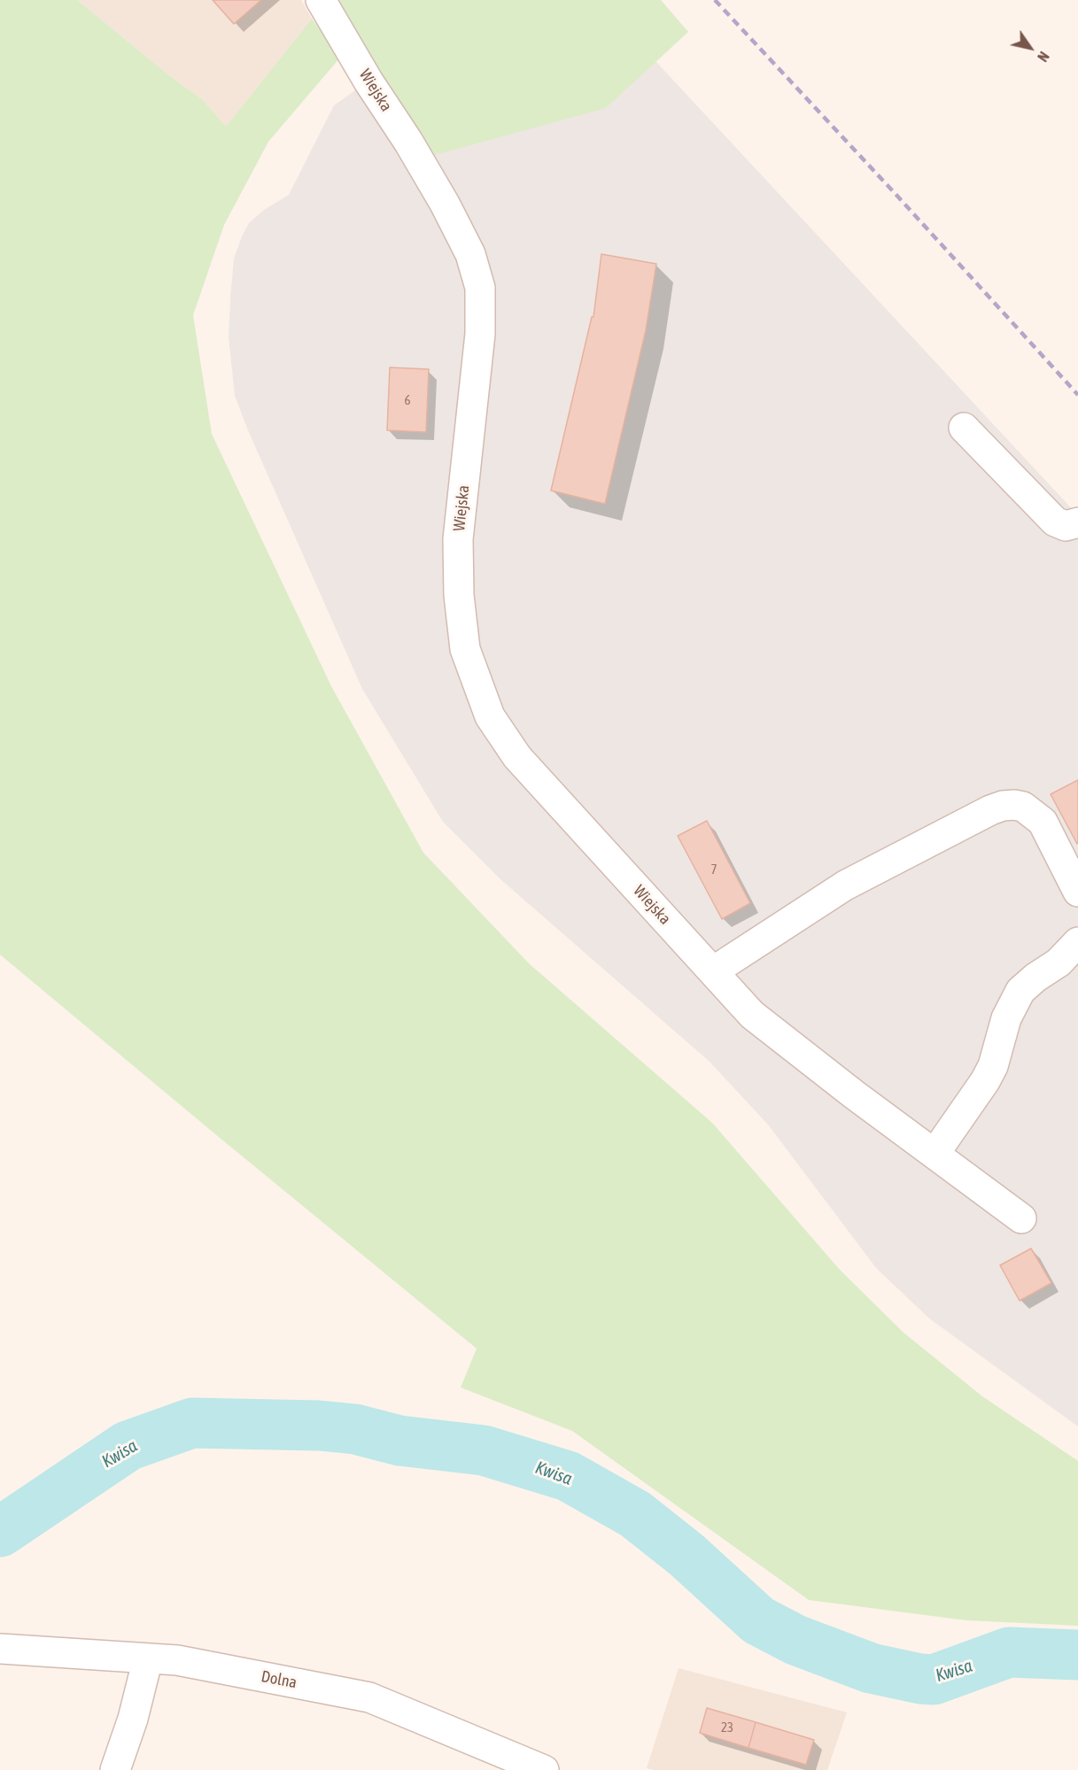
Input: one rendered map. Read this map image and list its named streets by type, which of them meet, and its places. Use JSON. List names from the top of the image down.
{
  "streets": {
    "street": ["Wiejska", "Dolna"]
  },
  "water": ["Kwisa"],
  "house_numbers": ["6", "7", "23"],
  "north": "bottom right"
}
